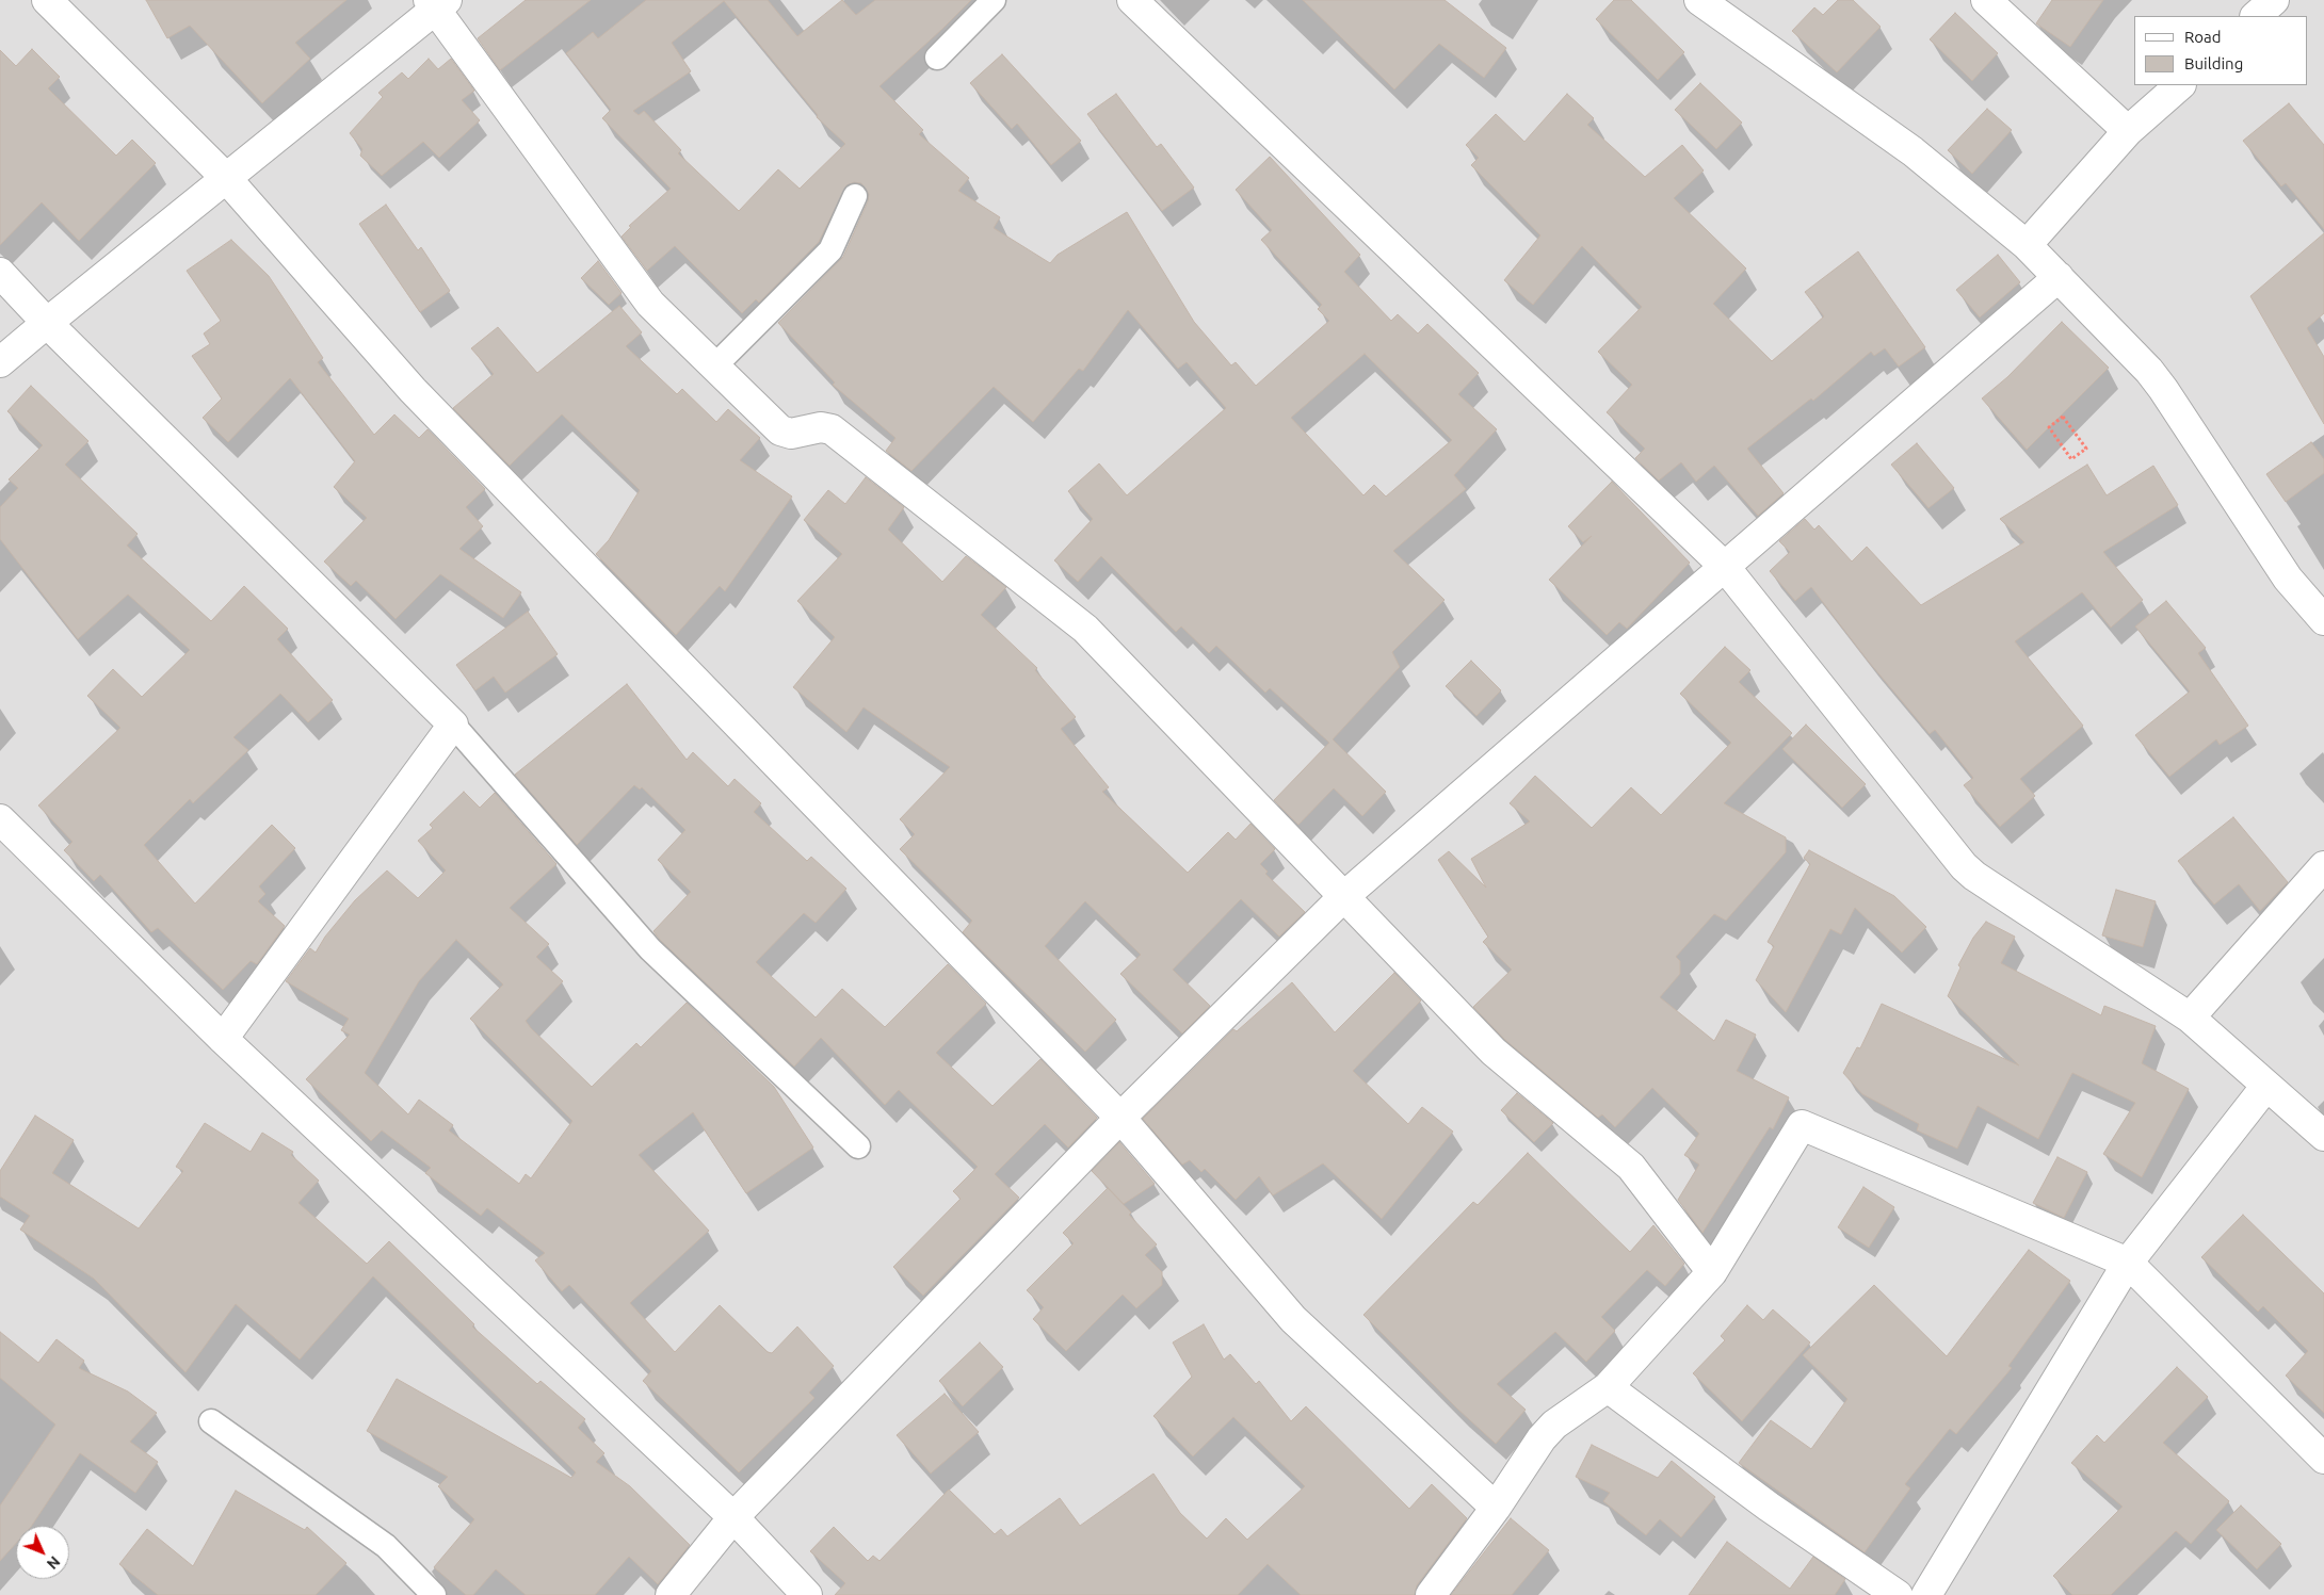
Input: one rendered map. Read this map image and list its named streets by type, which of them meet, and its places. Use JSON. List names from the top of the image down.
{
  "legend": ["Road", "Building"],
  "north": "bottom right"
}
